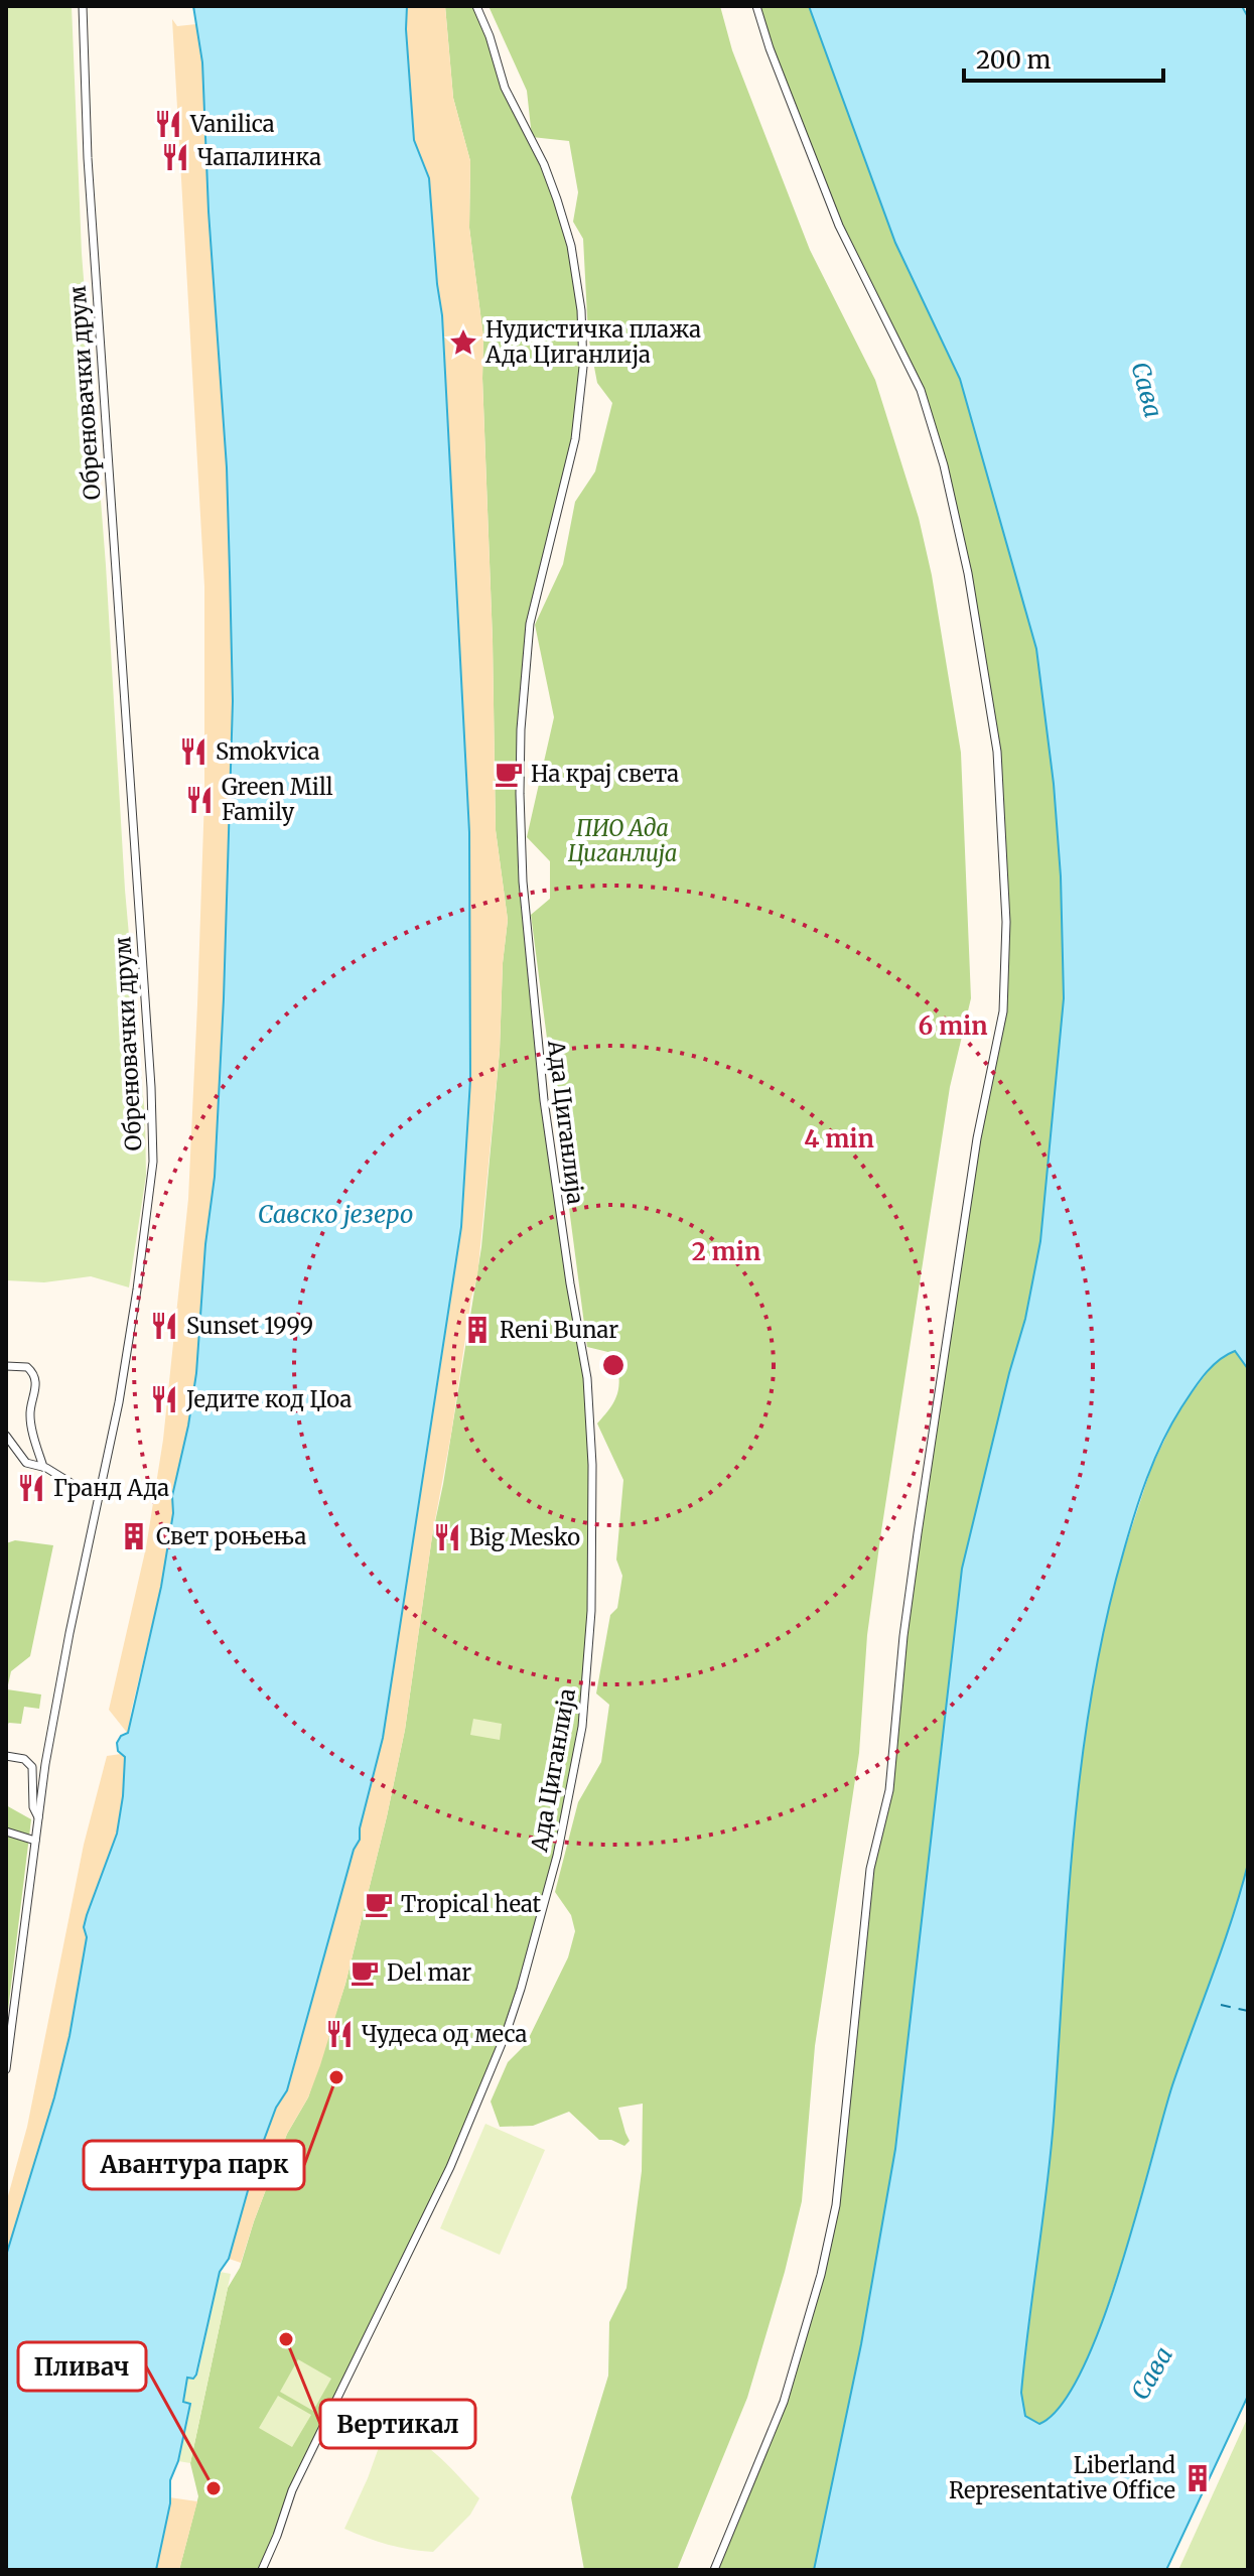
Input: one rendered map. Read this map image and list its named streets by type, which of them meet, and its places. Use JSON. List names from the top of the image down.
{
  "streets": {
    "street": ["Обреновачки друм", "Ада Циганлија"]
  },
  "water": ["Сава", "Савско језеро"],
  "parks": ["ПИО Ада Циганлија"],
  "places": {
    "restaurant": [
      "Vanilica",
      "Чапалинка",
      "Smokvica",
      "Green Mill Family",
      "Sunset 1999",
      "Једите код Џоа",
      "Гранд Ада",
      "Big Mesko",
      "Чудеса од меса"
    ],
    "place": ["Нудистичка плажа Ада Циганлија"],
    "cafe": ["На крај света", "Tropical heat", "Del mar"],
    "building": ["Reni Bunar", "Свет роњења", "Liberland Representative Office"],
    "other": ["Авантура парк", "Вертикал", "Пливач"]
  },
  "scale_bar": "200 m",
  "rings": ["6 min", "4 min", "2 min"]
}
